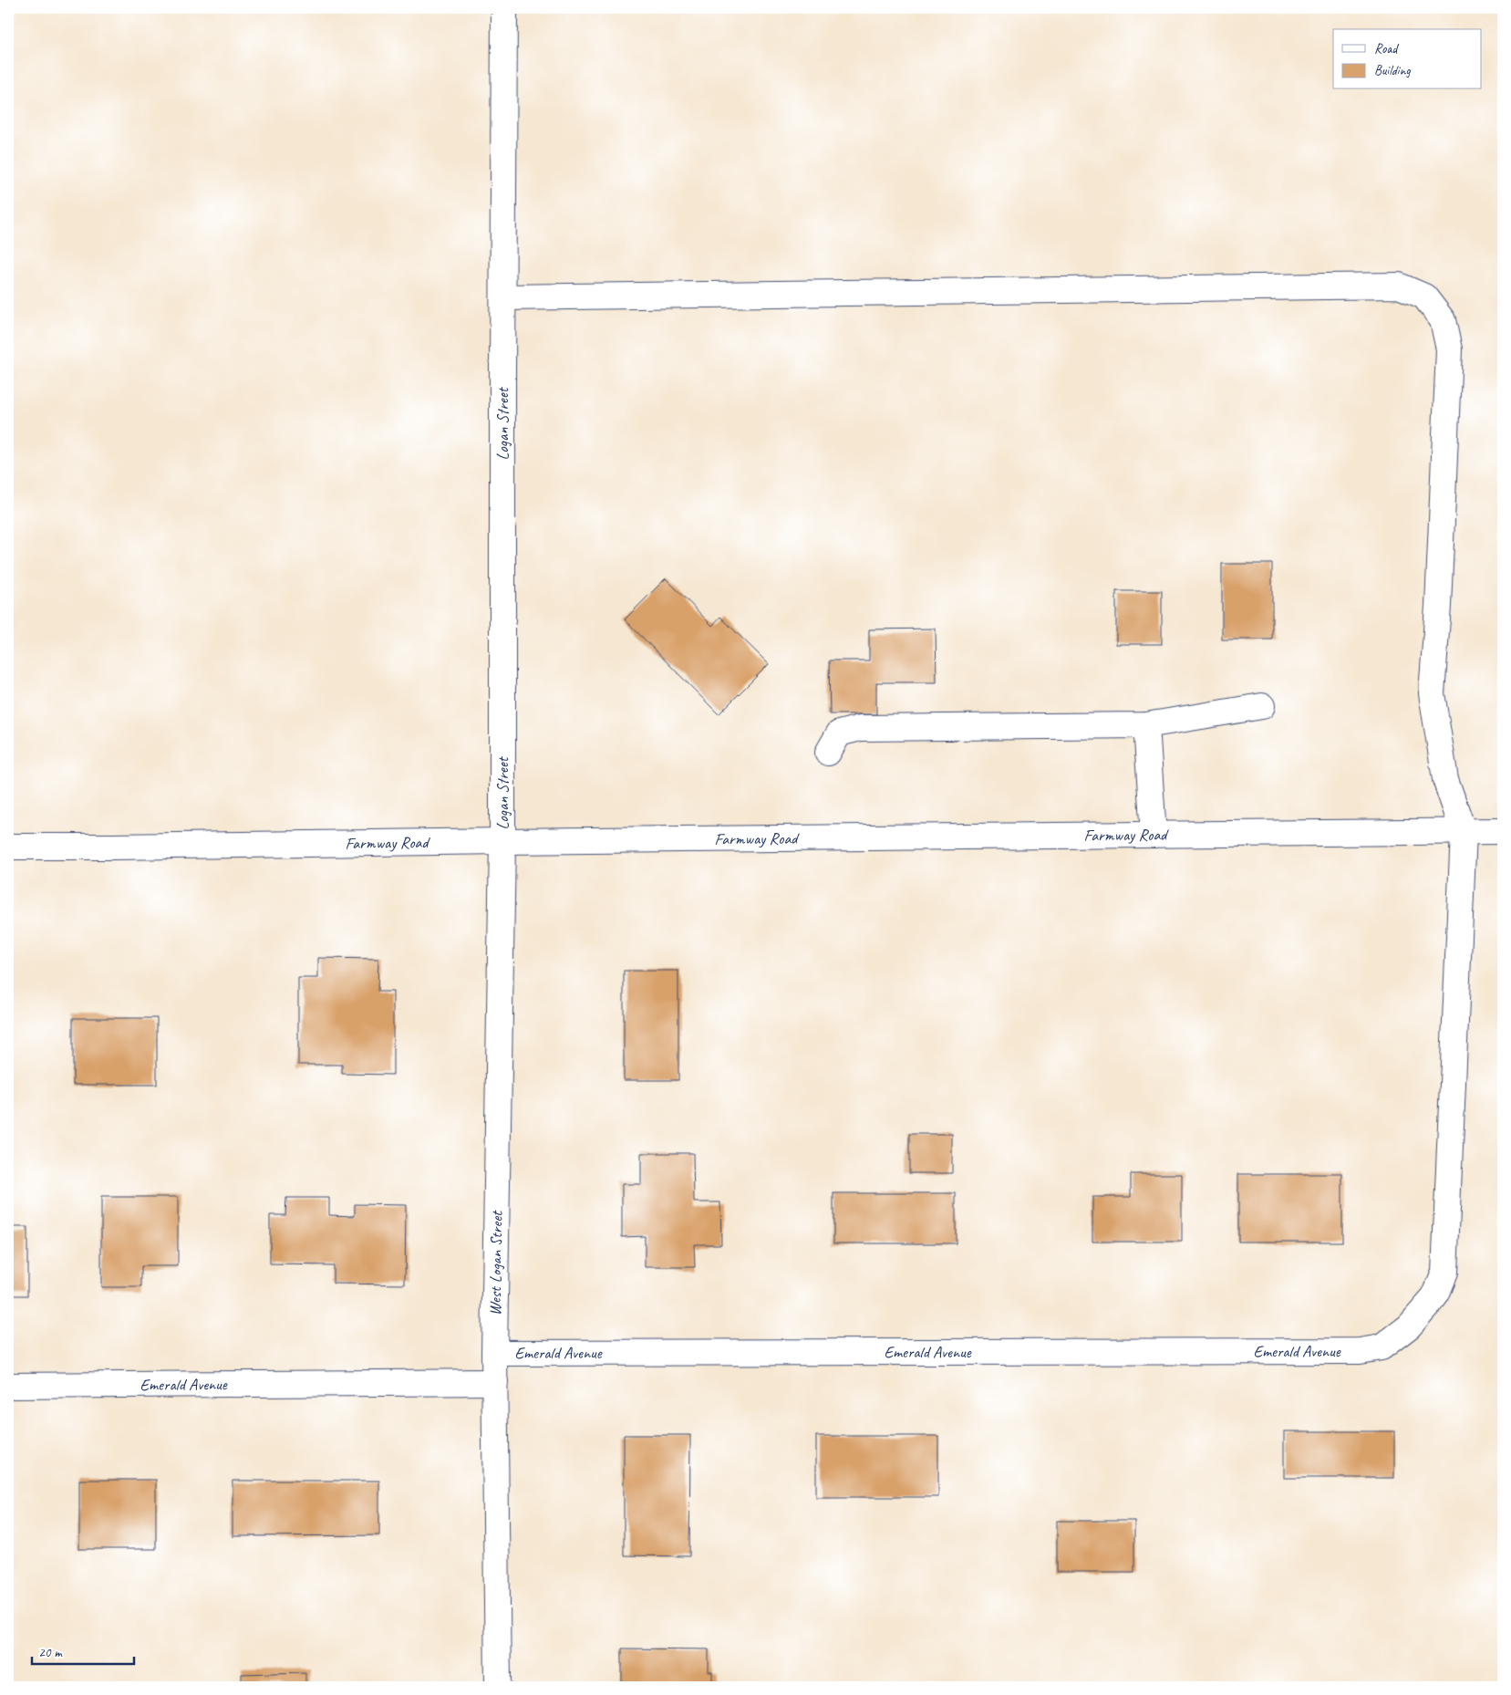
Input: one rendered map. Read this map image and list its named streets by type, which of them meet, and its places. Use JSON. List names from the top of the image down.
{
  "streets": {
    "street": [
      "Logan Street",
      "Farmway Road",
      "West Logan Street",
      "Emerald Avenue"
    ]
  },
  "crossings": [
    ["Logan Street", "Farmway Road"],
    ["Logan Street", "West Logan Street"],
    ["Farmway Road", "West Logan Street"],
    ["Farmway Road", "Emerald Avenue"],
    ["West Logan Street", "Emerald Avenue"]
  ],
  "legend": ["Road", "Building"],
  "scale_bar": "20 m"
}
